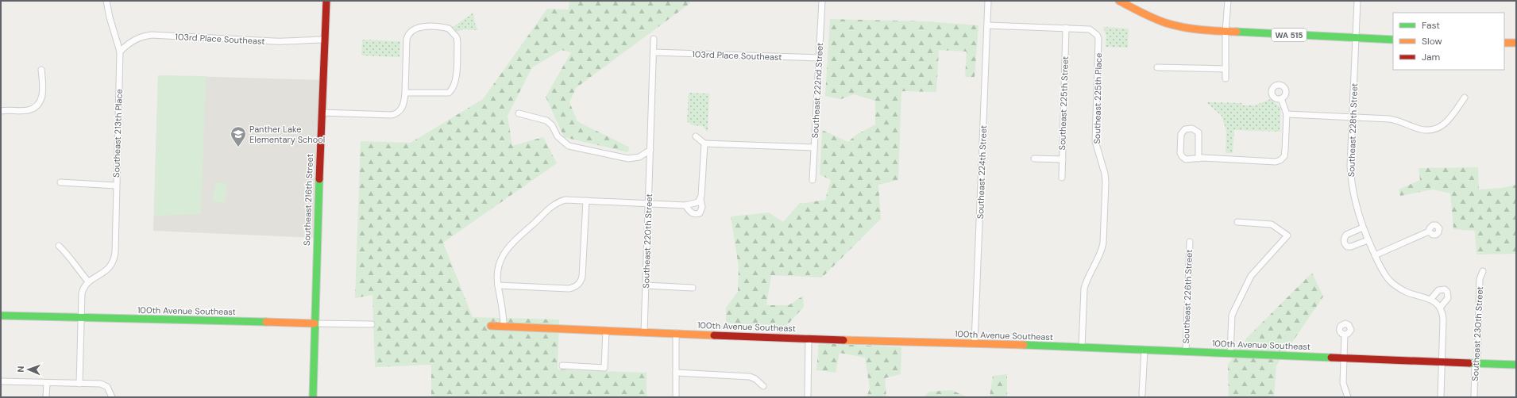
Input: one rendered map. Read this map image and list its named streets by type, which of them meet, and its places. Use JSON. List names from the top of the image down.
{
  "streets": {
    "street": [
      "WA 515",
      "103rd Place Southeast",
      "Southeast 222nd Street",
      "Southeast 225th Place",
      "Southeast 225th Street",
      "Southeast 228th Street",
      "Southeast 213th Place",
      "Southeast 224th Street",
      "Southeast 216th Street",
      "Southeast 220th Street",
      "Southeast 226th Street",
      "100th Avenue Southeast",
      "Southeast 230th Street"
    ]
  },
  "crossings": [
    ["WA 515", "Southeast 228th Street"],
    ["103rd Place Southeast", "Southeast 222nd Street"],
    ["103rd Place Southeast", "Southeast 213th Place"],
    ["103rd Place Southeast", "Southeast 216th Street"],
    ["103rd Place Southeast", "Southeast 220th Street"],
    ["Southeast 225th Place", "Southeast 225th Street"],
    ["Southeast 225th Place", "100th Avenue Southeast"],
    ["Southeast 224th Street", "100th Avenue Southeast"],
    ["Southeast 216th Street", "100th Avenue Southeast"],
    ["Southeast 220th Street", "100th Avenue Southeast"],
    ["Southeast 226th Street", "100th Avenue Southeast"],
    ["100th Avenue Southeast", "Southeast 230th Street"]
  ],
  "places": {
    "school or university": ["Panther Lake Elementary School"]
  },
  "legend": ["Fast", "Slow", "Jam"],
  "north": "left"
}
